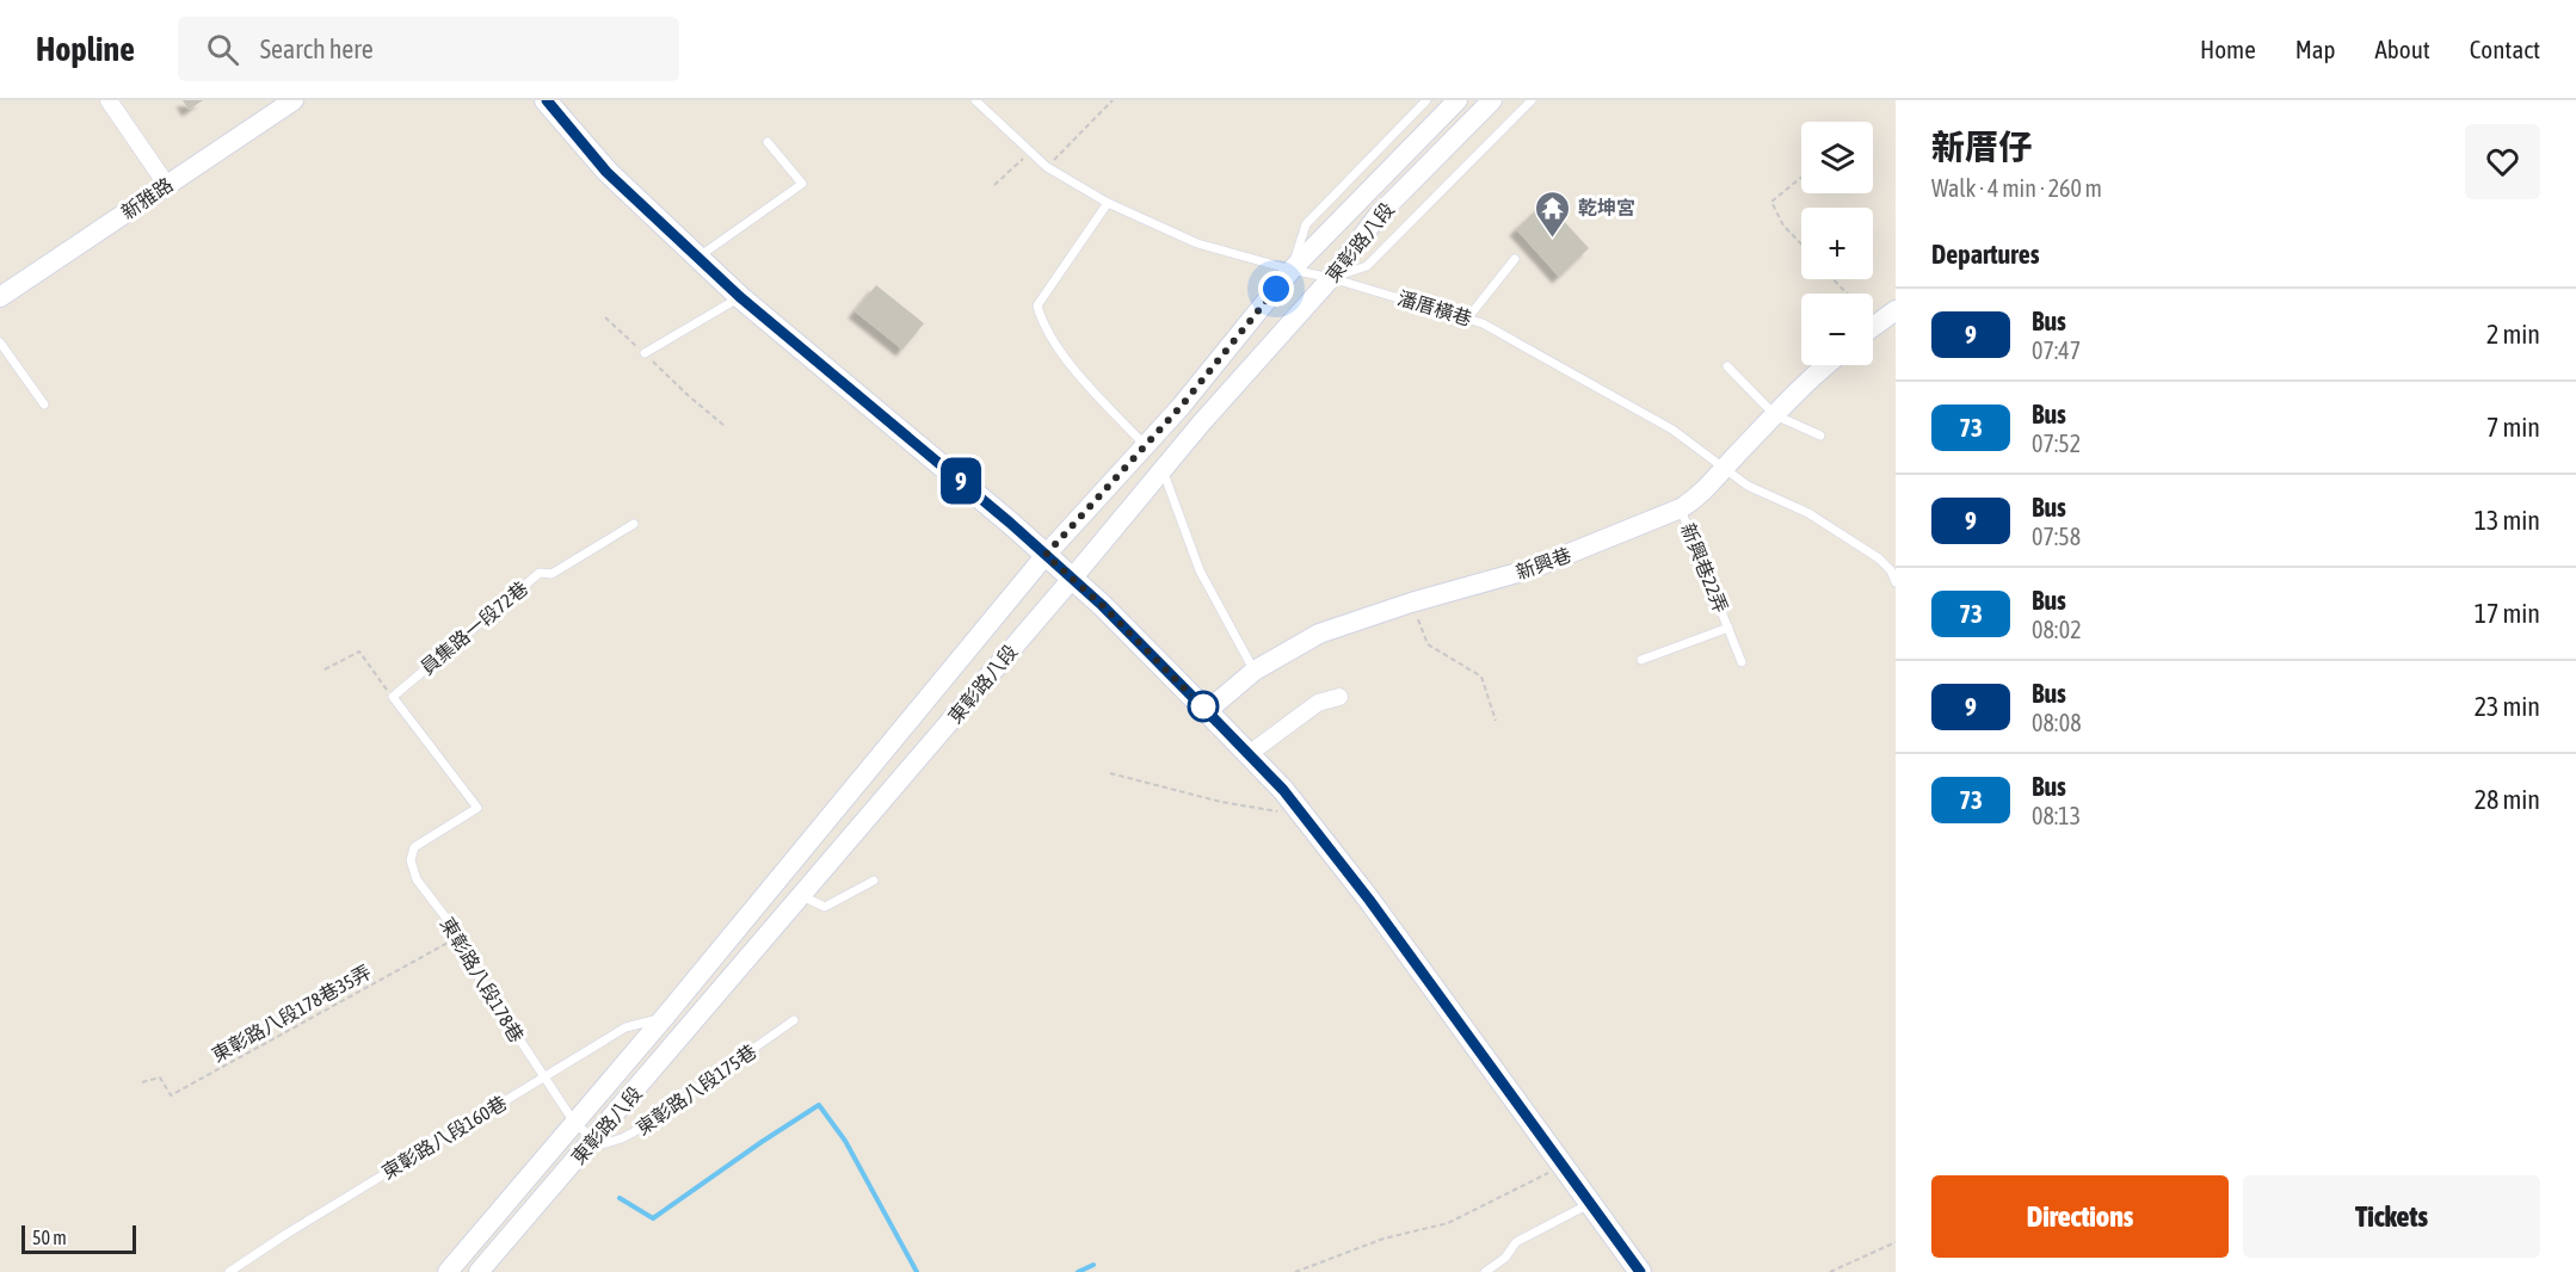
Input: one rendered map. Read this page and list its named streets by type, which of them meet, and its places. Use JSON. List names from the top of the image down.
{
  "streets": {
    "street": ["新雅路", "東彰路八段", "新興巷"],
    "lane": [
      "潘厝橫巷",
      "新興巷22弄",
      "員集路一段72巷",
      "東彰路八段178巷",
      "東彰路八段175巷",
      "東彰路八段160巷"
    ],
    "path": ["東彰路八段178巷35弄"]
  },
  "crossings": [
    ["東彰路八段", "潘厝橫巷"],
    ["東彰路八段", "東彰路八段178巷"],
    ["東彰路八段", "東彰路八段175巷"],
    ["東彰路八段", "東彰路八段160巷"],
    ["潘厝橫巷", "新興巷"],
    ["新興巷", "新興巷22弄"],
    ["員集路一段72巷", "東彰路八段178巷"],
    ["東彰路八段178巷", "東彰路八段178巷35弄"],
    ["東彰路八段178巷", "東彰路八段175巷"],
    ["東彰路八段178巷", "東彰路八段160巷"]
  ],
  "places": {
    "temple": ["乾坤宮"]
  },
  "lines": ["bus line 9"],
  "scale_bar": "50 m",
  "page": {
    "header": "Hopline",
    "search": "Search here",
    "nav": [
      "Home",
      "Map",
      "About",
      "Contact"
    ],
    "on_map": "9",
    "heading": [
      ["新厝仔", "Walk · 4 min · 260 m"],
      "Departures"
    ],
    "map_buttons": ["+", "−"],
    "list": [
      {
        "mark": "9",
        "name": "Bus",
        "note": "07:47",
        "value": "2 min"
      },
      {
        "mark": "73",
        "name": "Bus",
        "note": "07:52",
        "value": "7 min"
      },
      {
        "mark": "9",
        "name": "Bus",
        "note": "07:58",
        "value": "13 min"
      },
      {
        "mark": "73",
        "name": "Bus",
        "note": "08:02",
        "value": "17 min"
      },
      {
        "mark": "9",
        "name": "Bus",
        "note": "08:08",
        "value": "23 min"
      },
      {
        "mark": "73",
        "name": "Bus",
        "note": "08:13",
        "value": "28 min"
      }
    ],
    "buttons": ["Directions", "Tickets"],
    "scale": "50 m"
  }
}
